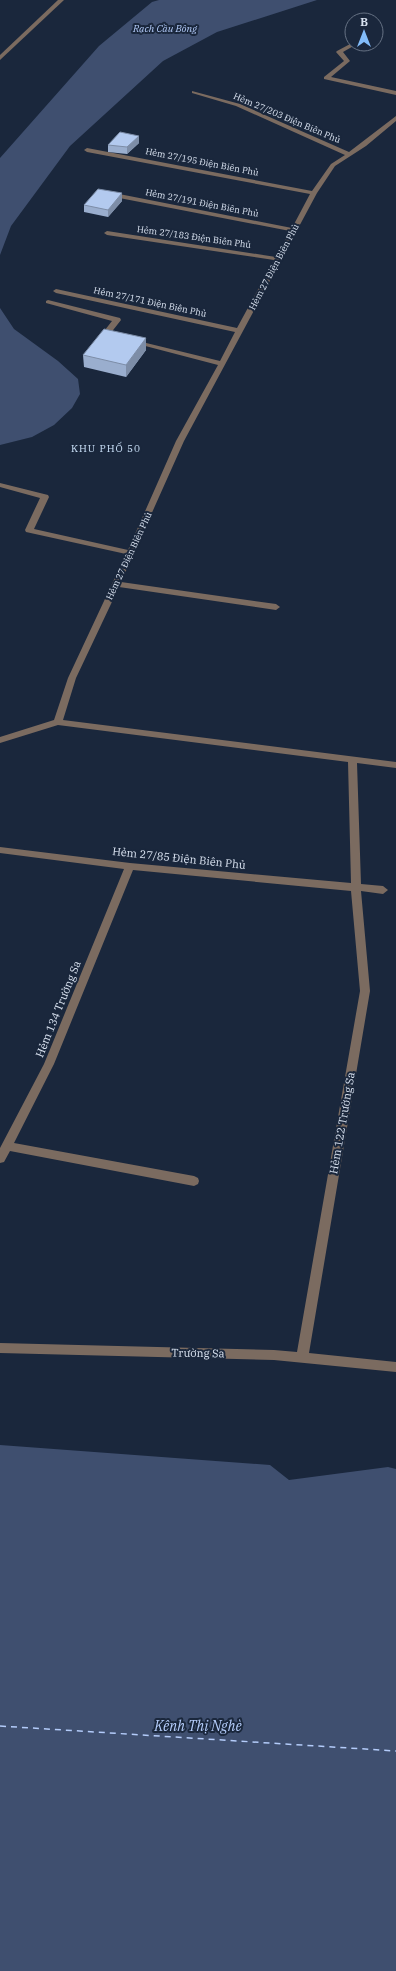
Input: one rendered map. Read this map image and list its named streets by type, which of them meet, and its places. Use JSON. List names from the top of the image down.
{
  "streets": {
    "street": [
      "Hẻm 27/203 Điện Biên Phủ",
      "Hẻm 27/195 Điện Biên Phủ",
      "Hẻm 27/191 Điện Biên Phủ",
      "Hẻm 27/183 Điện Biên Phủ",
      "Hẻm 27 Điện Biên Phủ",
      "Hẻm 27/171 Điện Biên Phủ",
      "Hẻm 27/85 Điện Biên Phủ",
      "Hẻm 134 Trường Sa",
      "Hẻm 122 Trường Sa",
      "Trường Sa"
    ]
  },
  "crossings": [
    ["Hẻm 27/203 Điện Biên Phủ", "Hẻm 27 Điện Biên Phủ"],
    ["Hẻm 27/195 Điện Biên Phủ", "Hẻm 27 Điện Biên Phủ"],
    ["Hẻm 27/191 Điện Biên Phủ", "Hẻm 27 Điện Biên Phủ"],
    ["Hẻm 27/183 Điện Biên Phủ", "Hẻm 27 Điện Biên Phủ"],
    ["Hẻm 27 Điện Biên Phủ", "Hẻm 27/171 Điện Biên Phủ"],
    ["Hẻm 27/85 Điện Biên Phủ", "Hẻm 134 Trường Sa"],
    ["Hẻm 27/85 Điện Biên Phủ", "Hẻm 122 Trường Sa"],
    ["Hẻm 122 Trường Sa", "Trường Sa"]
  ],
  "districts": ["KHU PHỐ 50"],
  "water": ["Rạch Cầu Bông", "Kênh Thị Nghè"],
  "north": "top"
}
